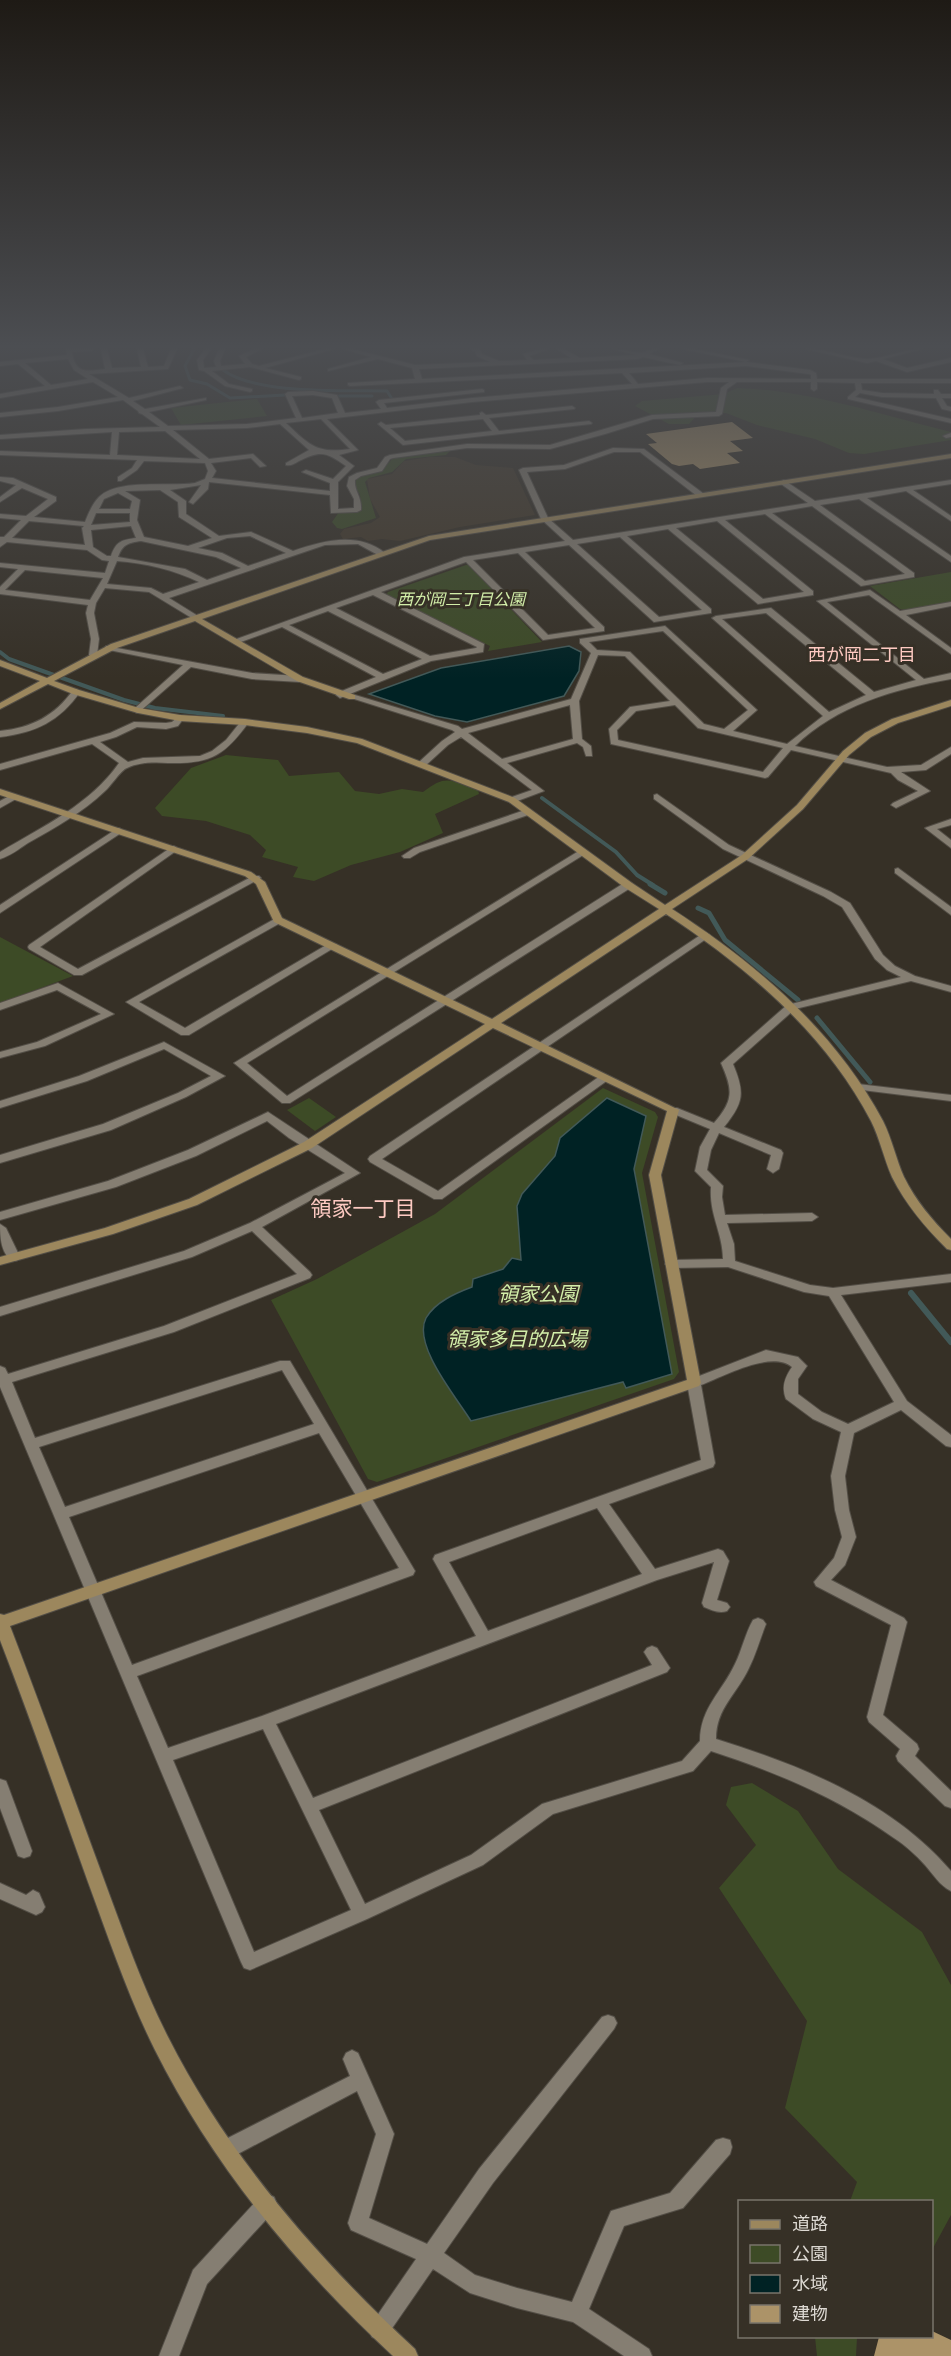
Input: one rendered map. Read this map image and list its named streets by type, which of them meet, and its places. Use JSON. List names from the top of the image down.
{
  "districts": ["西が岡二丁目", "領家一丁目"],
  "parks": ["西が岡三丁目公園", "領家公園", "領家多目的広場"],
  "legend": [
    "道路",
    "公園",
    "水域",
    "建物"
  ]
}
